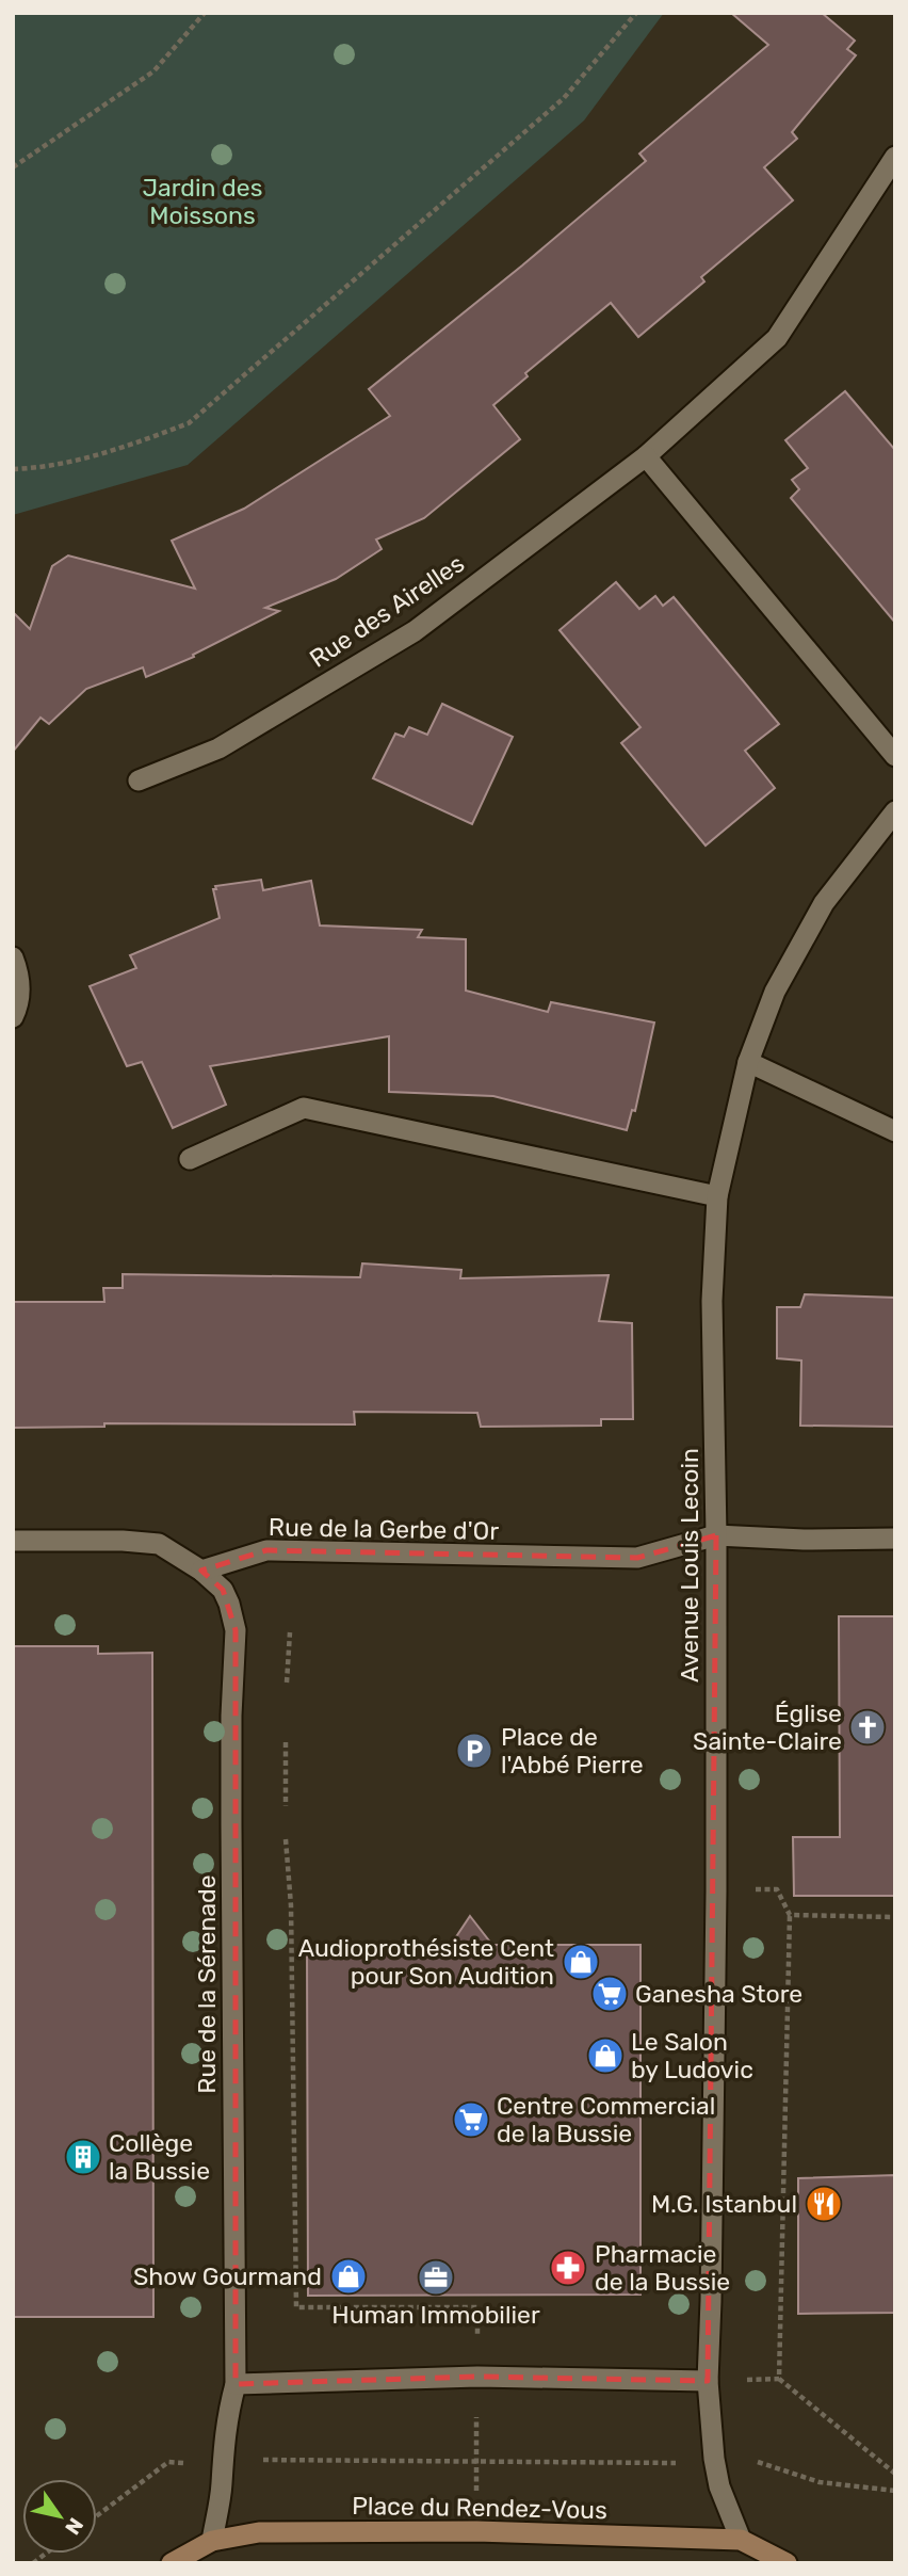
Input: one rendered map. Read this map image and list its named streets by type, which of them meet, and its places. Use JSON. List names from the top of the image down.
{
  "streets": {
    "main road": ["Place du Rendez-Vous"],
    "street": [
      "Rue des Airelles",
      "Rue de la Gerbe d'Or",
      "Avenue Louis Lecoin",
      "Rue de la Sérenade"
    ]
  },
  "crossings": [
    ["Rue de la Gerbe d'Or", "Avenue Louis Lecoin"],
    ["Rue de la Gerbe d'Or", "Rue de la Sérenade"],
    ["Avenue Louis Lecoin", "Place du Rendez-Vous"],
    ["Rue de la Sérenade", "Place du Rendez-Vous"]
  ],
  "parks": ["Jardin des Moissons"],
  "places": {
    "church": ["Église Sainte-Claire"],
    "parking": ["Place de l'Abbé Pierre"],
    "shop": ["Audioprothésiste Cent pour Son Audition", "Le Salon by Ludovic", "Show Gourmand"],
    "supermarket": ["Ganesha Store", "Centre Commercial de la Bussie"],
    "building": ["Collège la Bussie"],
    "restaurant": ["M.G. Istanbul"],
    "pharmacy": ["Pharmacie de la Bussie"],
    "office": ["Human Immobilier"]
  },
  "north": "bottom right"
}
